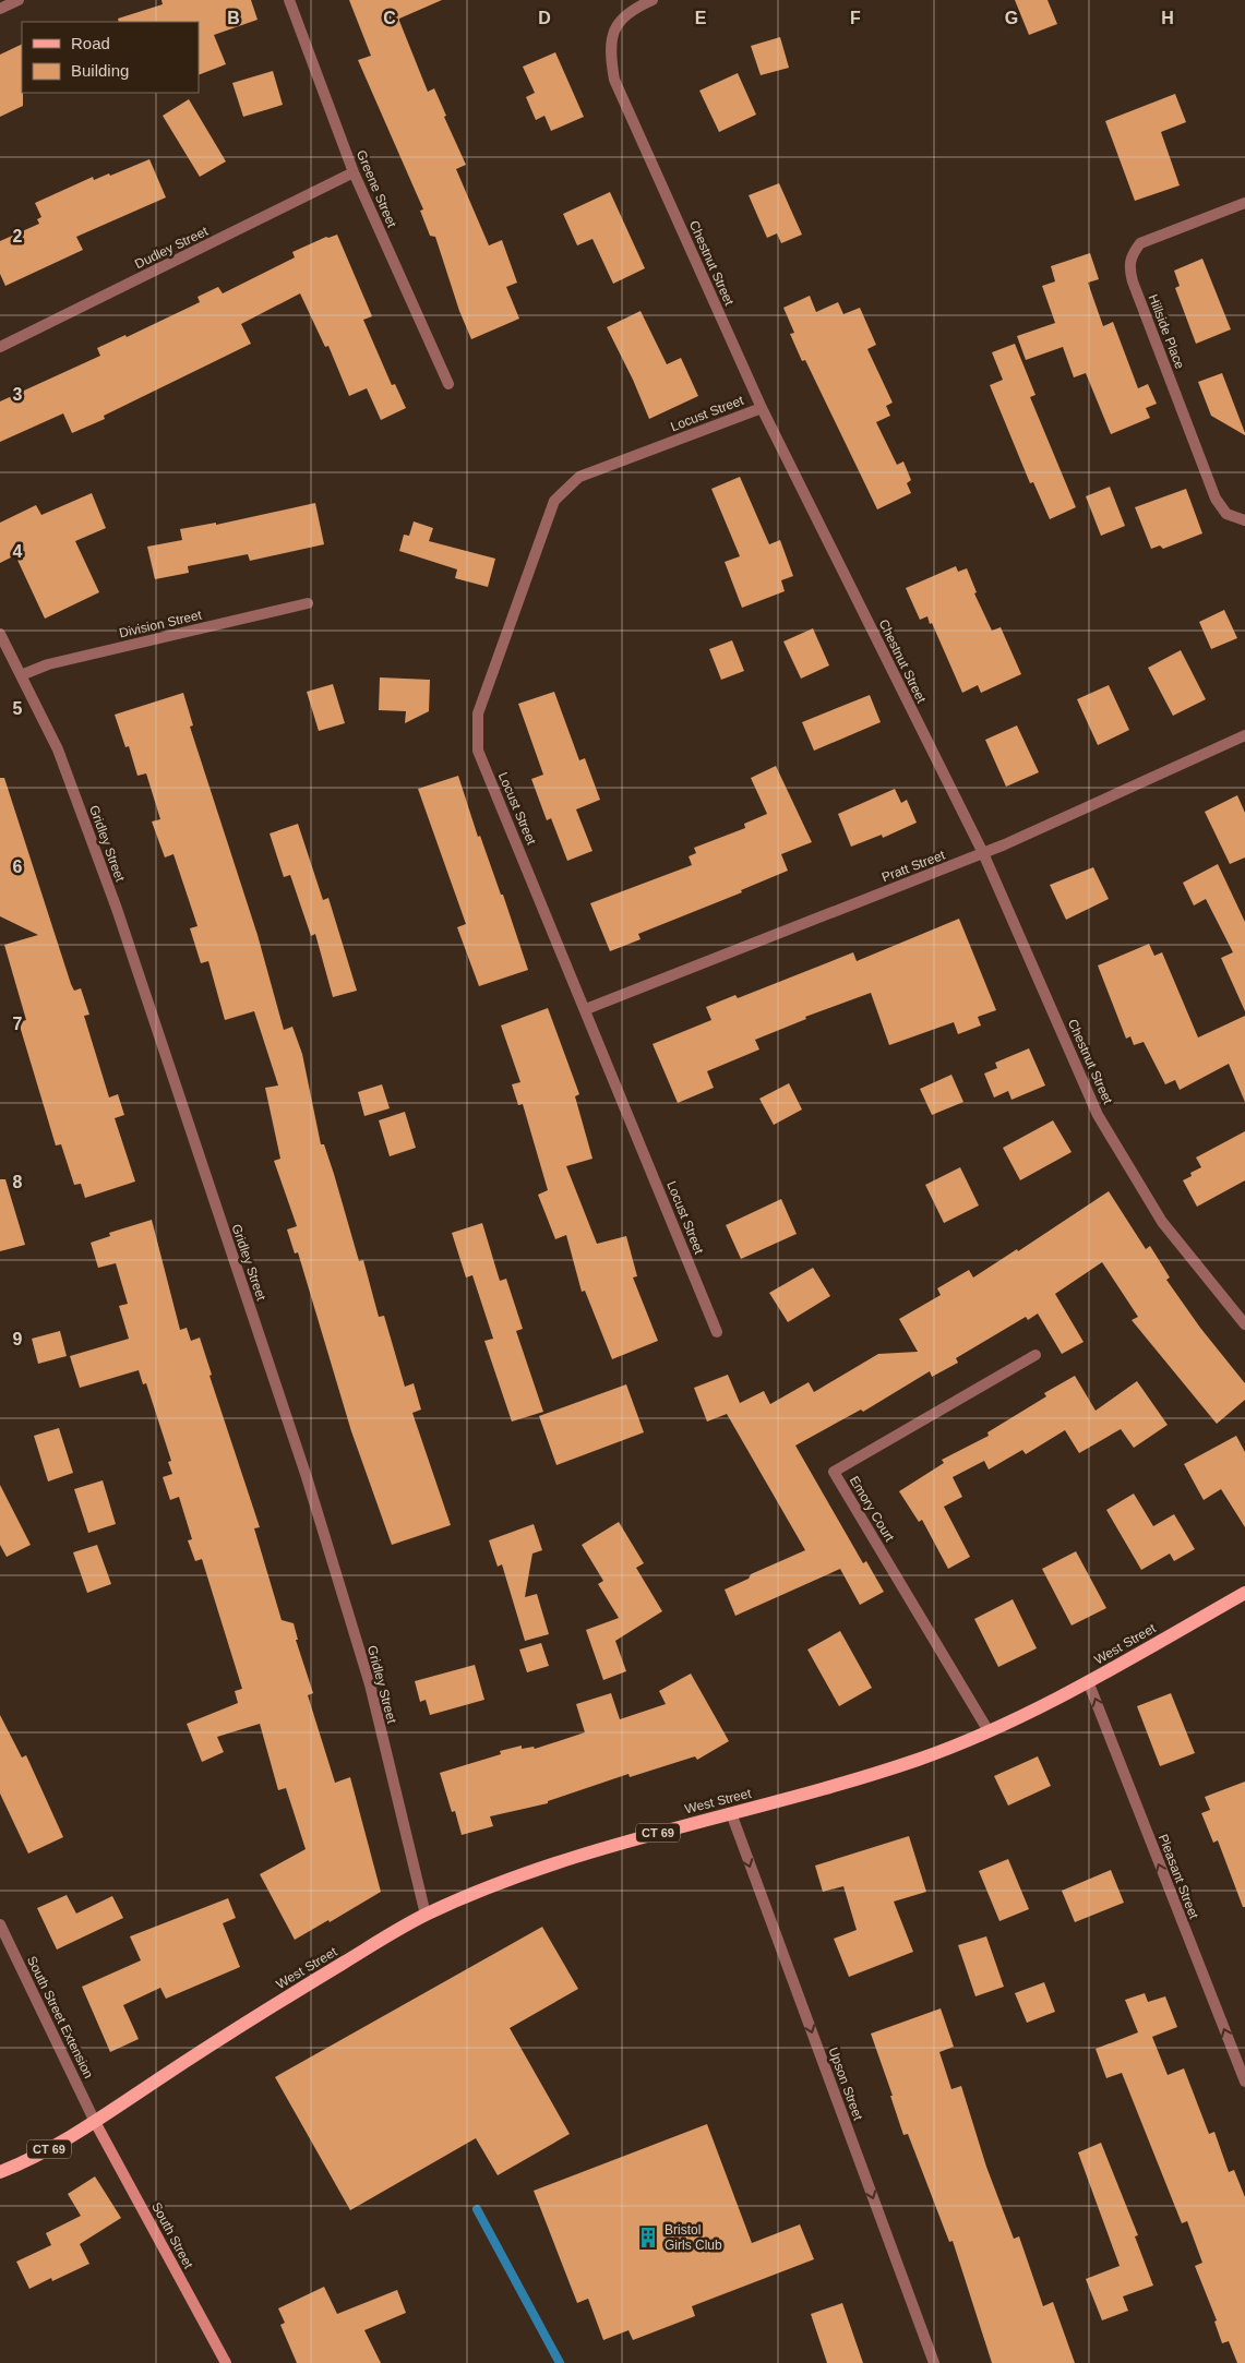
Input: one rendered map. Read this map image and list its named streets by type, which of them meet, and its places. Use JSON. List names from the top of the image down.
{
  "streets": {
    "main road": ["West Street", "CT 69", "South Street"],
    "street": [
      "Greene Street",
      "Dudley Street",
      "Chestnut Street",
      "Hillside Place",
      "Locust Street",
      "Division Street",
      "Gridley Street",
      "Pratt Street",
      "Emory Court",
      "Pleasant Street",
      "South Street Extension",
      "Upson Street"
    ]
  },
  "crossings": [
    ["Greene Street", "Dudley Street"],
    ["Chestnut Street", "Locust Street"],
    ["Chestnut Street", "Pratt Street"],
    ["Locust Street", "Pratt Street"],
    ["Division Street", "Gridley Street"],
    ["Gridley Street", "West Street"],
    ["Emory Court", "West Street"],
    ["West Street", "CT 69"],
    ["West Street", "Pleasant Street"],
    ["West Street", "South Street Extension"],
    ["West Street", "Upson Street"],
    ["West Street", "South Street"],
    ["CT 69", "South Street Extension"],
    ["CT 69", "South Street"],
    ["South Street Extension", "South Street"]
  ],
  "one_way": ["Pleasant Street", "Upson Street"],
  "places": {
    "building": ["Bristol Girls Club"]
  },
  "legend": ["Road", "Building"],
  "grid": {
    "columns": [
      "B",
      "C",
      "D",
      "E",
      "F",
      "G",
      "H"
    ],
    "rows": [
      "2",
      "3",
      "4",
      "5",
      "6",
      "7",
      "8",
      "9"
    ]
  }
}
